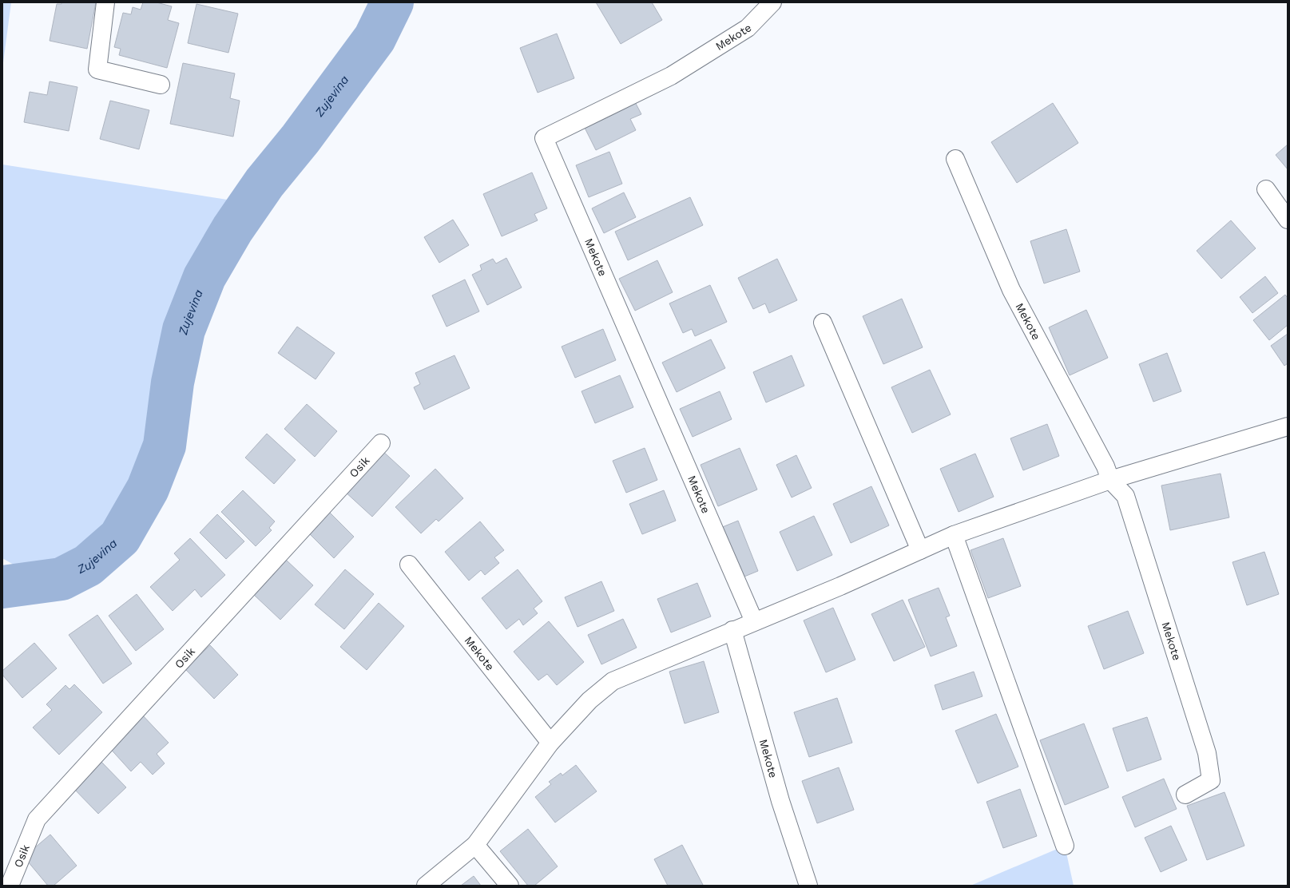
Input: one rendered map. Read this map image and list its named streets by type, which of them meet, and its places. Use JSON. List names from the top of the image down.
{
  "streets": {
    "street": ["Mekote", "Osik"]
  },
  "water": ["Zujevina"]
}
